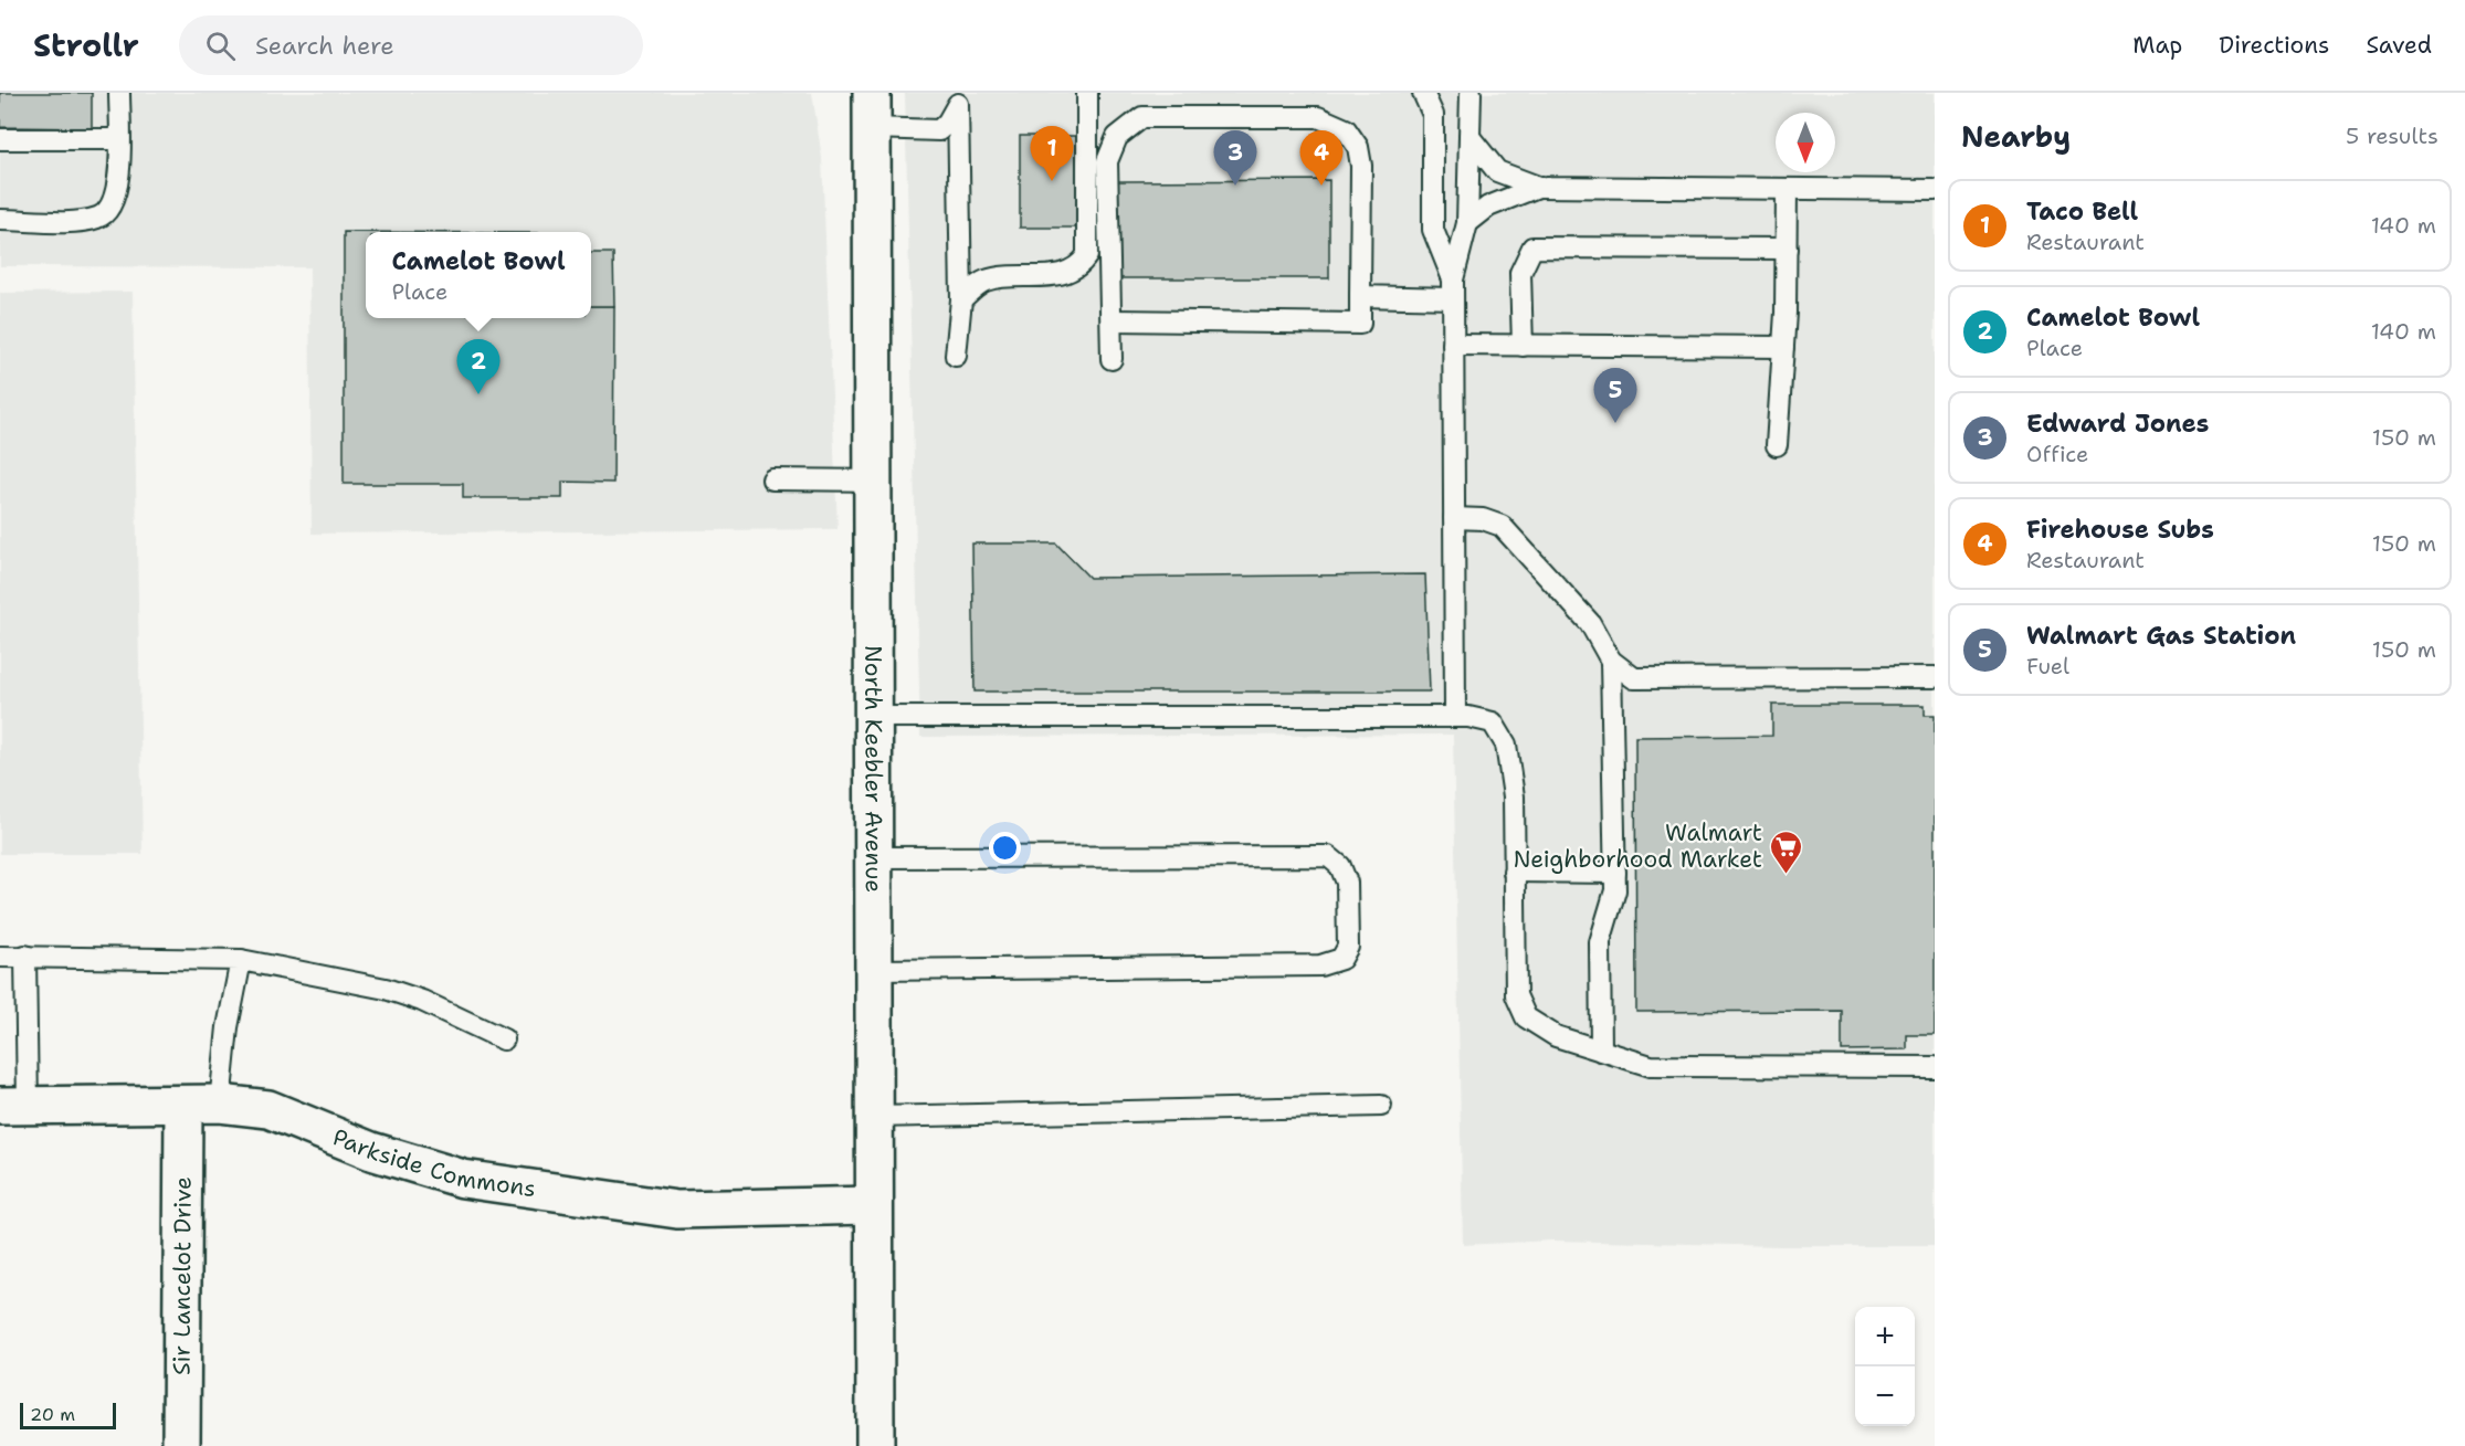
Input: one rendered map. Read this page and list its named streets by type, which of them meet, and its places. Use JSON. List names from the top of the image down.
{
  "streets": {
    "street": ["North Keebler Avenue", "Parkside Commons", "Sir Lancelot Drive"]
  },
  "crossings": [
    ["North Keebler Avenue", "Parkside Commons"],
    ["Parkside Commons", "Sir Lancelot Drive"]
  ],
  "places": {
    "supermarket": ["Walmart Neighborhood Market"]
  },
  "scale_bar": "20 m",
  "north": "bottom",
  "page": {
    "header": "Strollr",
    "search": "Search here",
    "nav": ["Map", "Directions", "Saved"],
    "heading": ["Nearby", "5 results"],
    "pins": [
      "1",
      "3",
      "4",
      "2",
      "5"
    ],
    "list": [
      {
        "mark": "1",
        "name": "Taco Bell",
        "note": "Restaurant",
        "value": "140 m"
      },
      {
        "mark": "2",
        "name": "Camelot Bowl",
        "note": "Place",
        "value": "140 m"
      },
      {
        "mark": "3",
        "name": "Edward Jones",
        "note": "Office",
        "value": "150 m"
      },
      {
        "mark": "4",
        "name": "Firehouse Subs",
        "note": "Restaurant",
        "value": "150 m"
      },
      {
        "mark": "5",
        "name": "Walmart Gas Station",
        "note": "Fuel",
        "value": "150 m"
      }
    ],
    "popup": ["Camelot Bowl", "Place"],
    "map_buttons": ["+", "−"],
    "scale": "20 m"
  }
}
